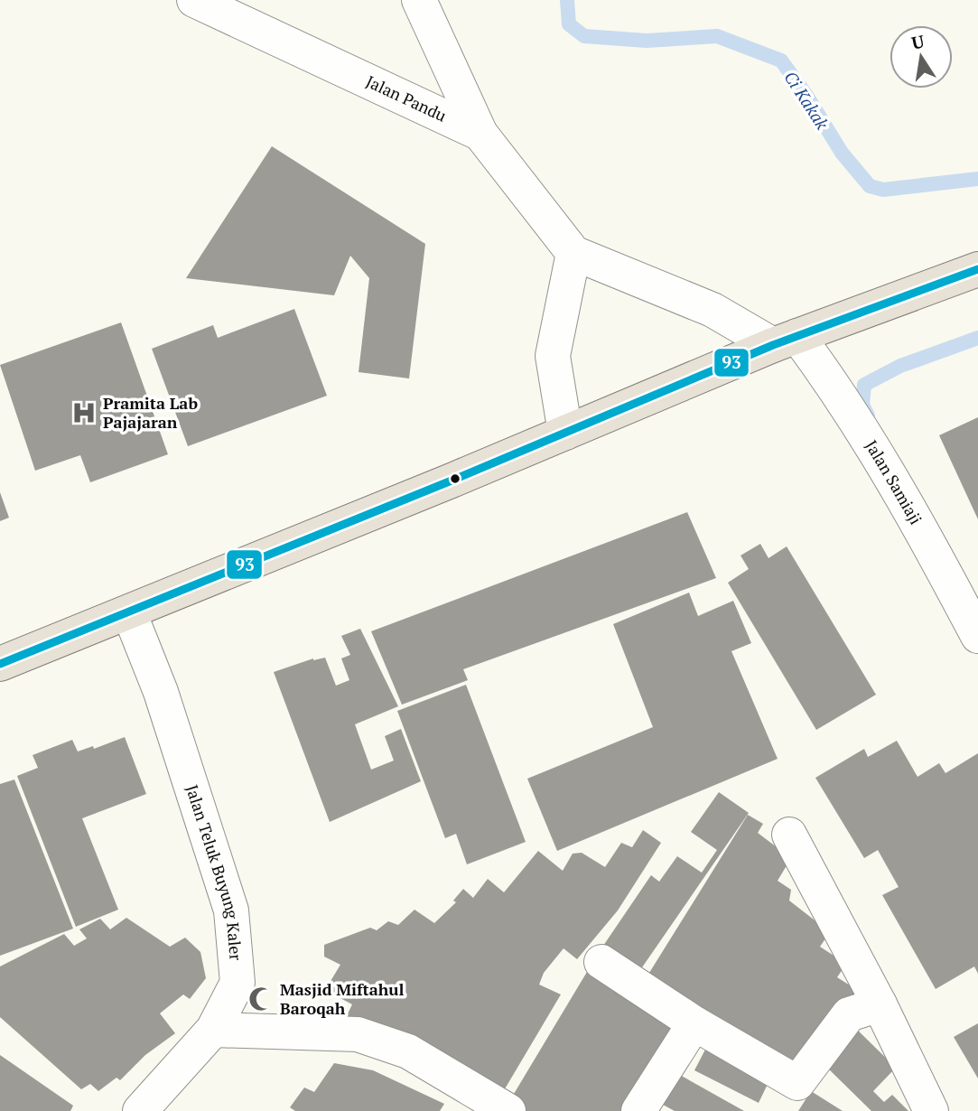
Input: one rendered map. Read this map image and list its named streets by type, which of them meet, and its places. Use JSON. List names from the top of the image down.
{
  "streets": {
    "street": ["Jalan Pandu", "Jalan Samiaji", "Jalan Teluk Buyung Kaler"]
  },
  "crossings": [
    ["Jalan Pandu", "Jalan Samiaji"]
  ],
  "water": ["Ci Kakak"],
  "places": {
    "hospital": ["Pramita Lab Pajajaran"],
    "mosque": ["Masjid Miftahul Baroqah"]
  },
  "lines": ["transit line 93"],
  "north": "top"
}
